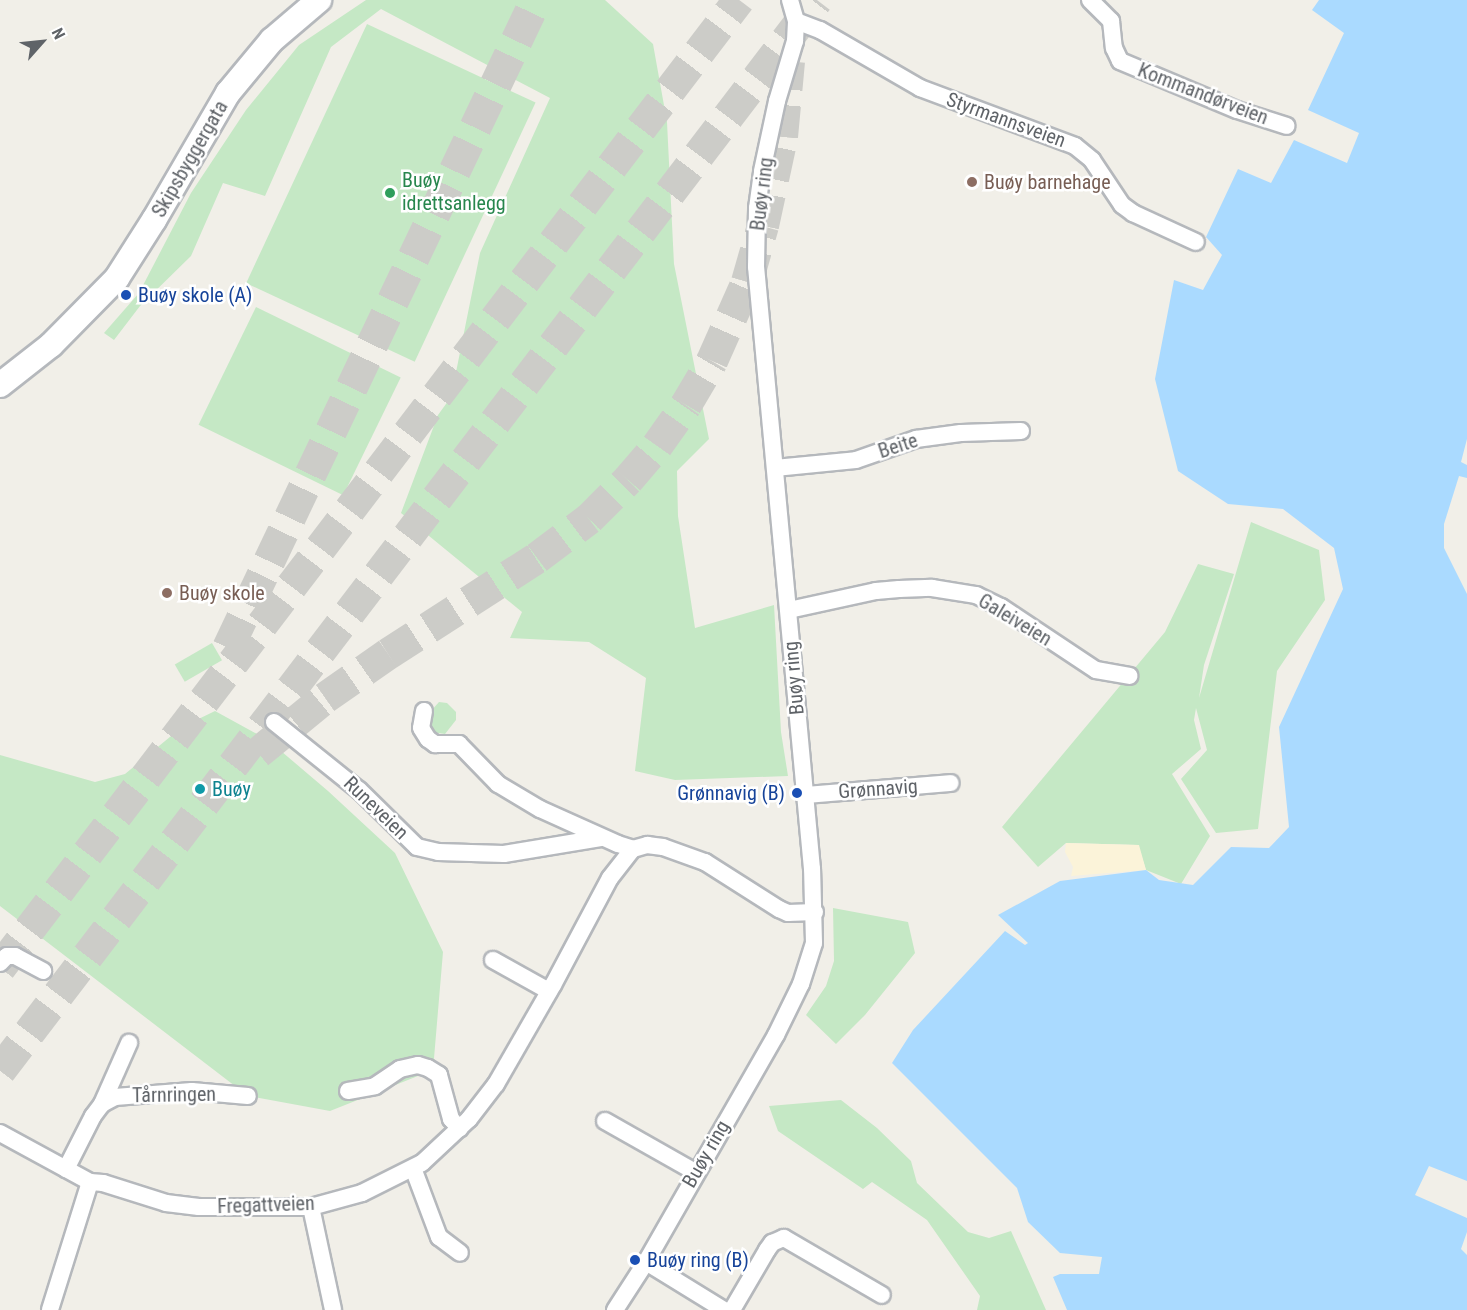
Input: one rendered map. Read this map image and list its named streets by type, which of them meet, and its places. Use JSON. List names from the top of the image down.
{
  "streets": {
    "main road": ["Skipsbyggergata"],
    "street": [
      "Kommandørveien",
      "Styrmannsveien",
      "Buøy ring",
      "Beite",
      "Galeiveien",
      "Grønnavig",
      "Runeveien",
      "Tårnringen",
      "Fregattveien"
    ]
  },
  "crossings": [
    ["Styrmannsveien", "Buøy ring"],
    ["Buøy ring", "Beite"],
    ["Buøy ring", "Galeiveien"],
    ["Buøy ring", "Grønnavig"],
    ["Buøy ring", "Runeveien"],
    ["Runeveien", "Fregattveien"],
    ["Tårnringen", "Fregattveien"]
  ],
  "places": [
    "Buøy barnehage",
    "Buøy idrettsanlegg",
    "Buøy skole (A)",
    "Buøy skole",
    "Buøy",
    "Grønnavig (B)",
    "Buøy ring (B)"
  ],
  "north": "top right"
}
